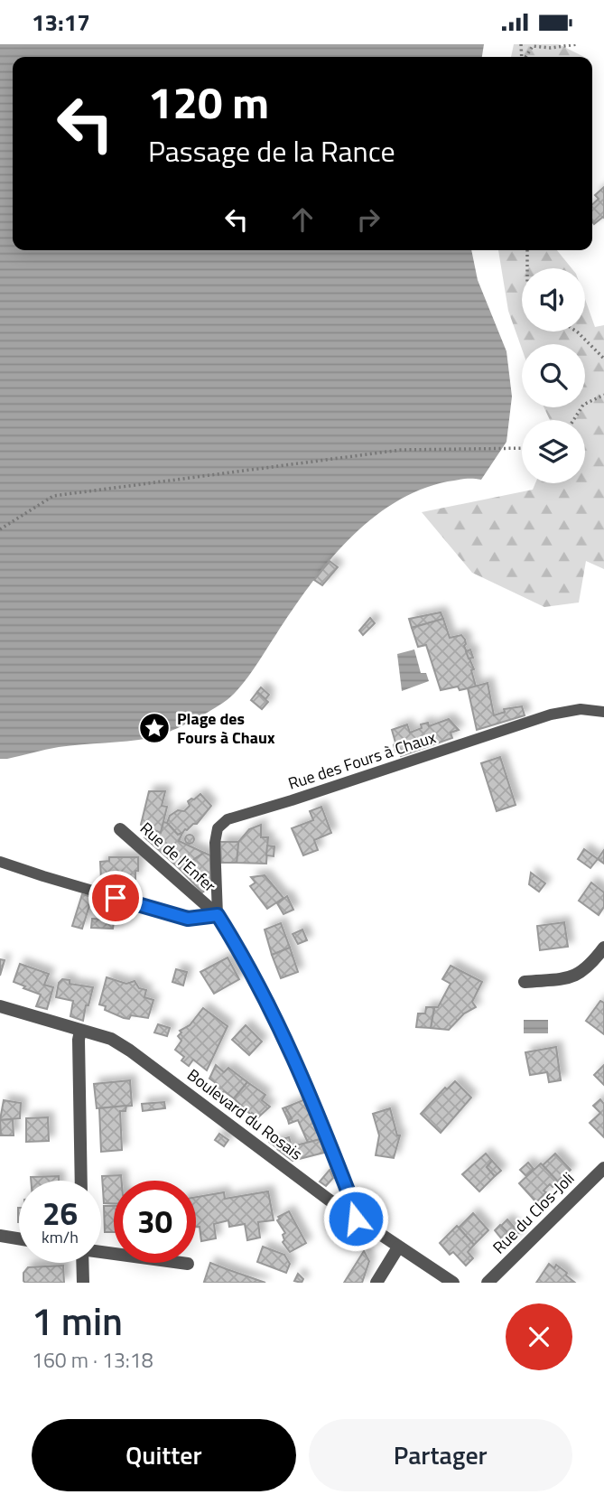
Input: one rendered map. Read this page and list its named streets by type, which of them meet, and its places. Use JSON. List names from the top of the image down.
{
  "streets": {
    "street": ["Rue de l'Enfer", "Boulevard du Rosais", "Rue du Clos-Joli"],
    "lane": ["Rue des Fours à Chaux"]
  },
  "crossings": [
    ["Rue des Fours à Chaux", "Rue de l'Enfer"],
    ["Rue de l'Enfer", "Boulevard du Rosais"]
  ],
  "places": {
    "place": ["Plage des Fours à Chaux"]
  },
  "page": {
    "status": "13:17",
    "turn": ["120 m", "Passage de la Rance"],
    "speed": "26 km/h",
    "limit": "30",
    "heading": ["1 min", "160 m · 13:18"],
    "buttons": ["Quitter", "Partager"]
  }
}
